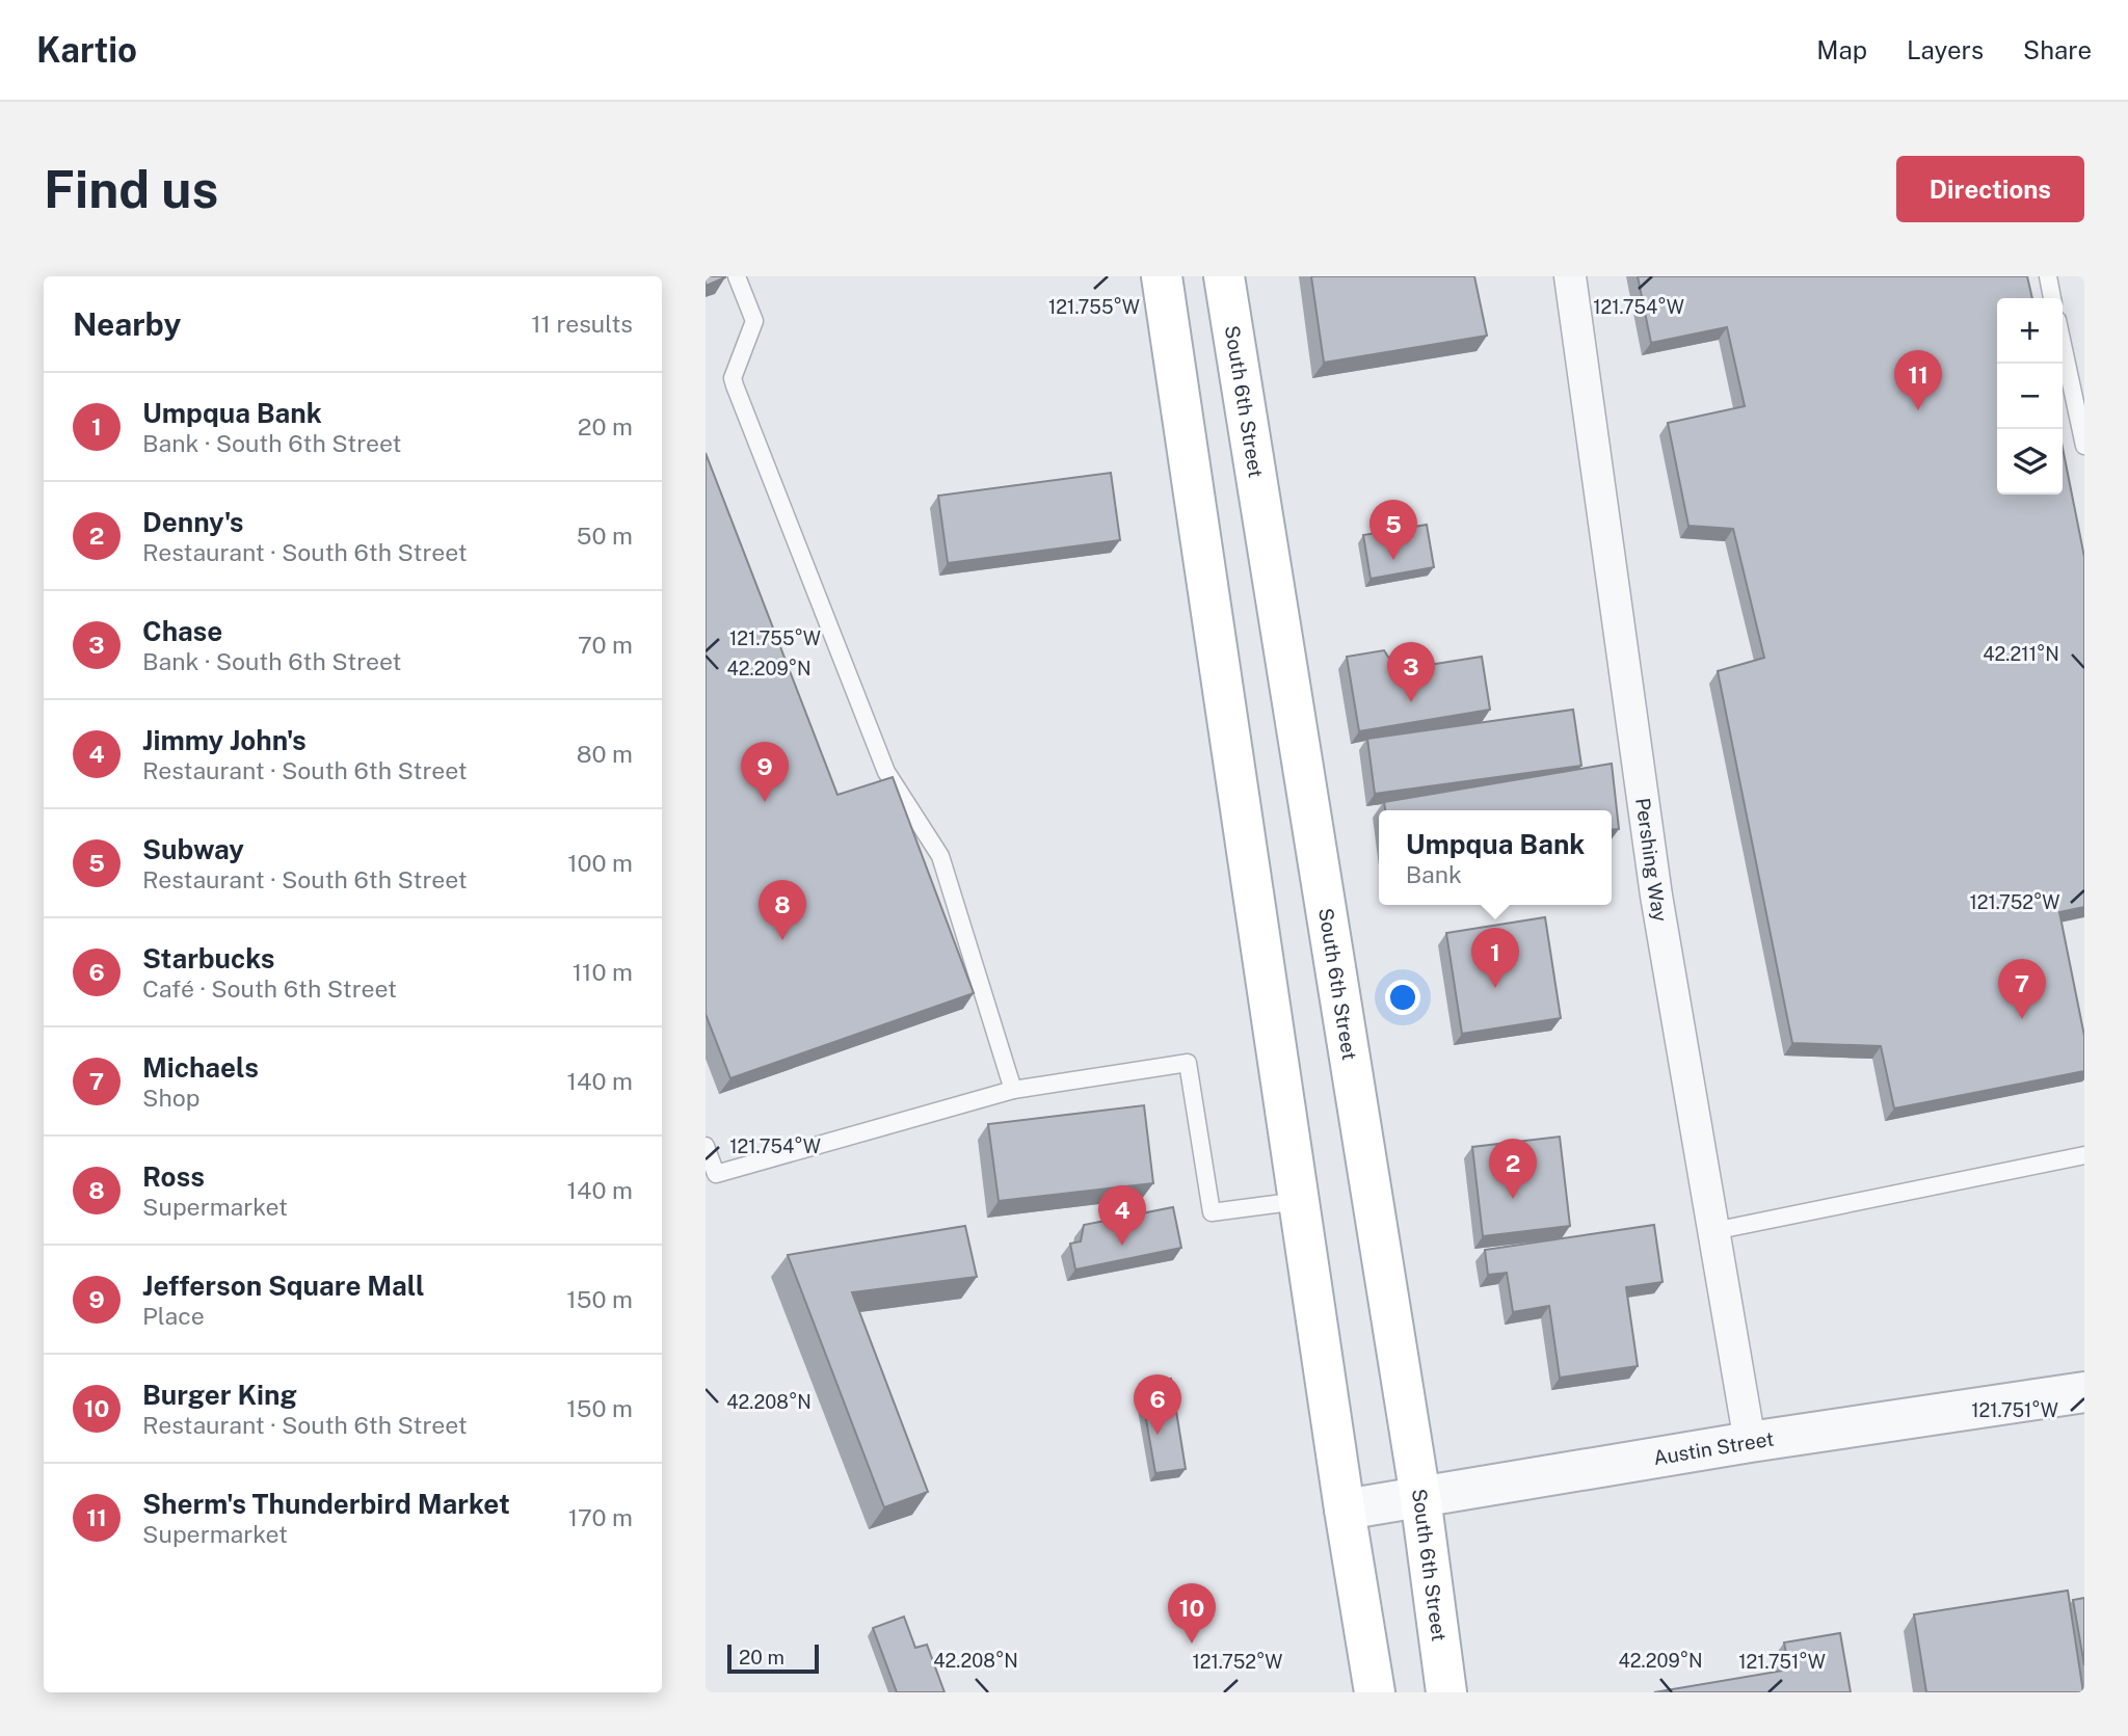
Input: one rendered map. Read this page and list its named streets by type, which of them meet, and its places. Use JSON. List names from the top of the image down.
{
  "streets": {
    "main road": ["South 6th Street"],
    "street": ["Pershing Way", "Austin Street"]
  },
  "crossings": [
    ["South 6th Street", "Austin Street"],
    ["Pershing Way", "Austin Street"]
  ],
  "scale_bar": "20 m",
  "page": {
    "header": "Kartio",
    "nav": ["Map", "Layers", "Share"],
    "buttons": "Directions",
    "title": "Find us",
    "heading": ["Nearby", "11 results"],
    "map_buttons": ["+", "−"],
    "pins": [
      "11",
      "5",
      "3",
      "9",
      "8",
      "1",
      "7",
      "2",
      "4",
      "6",
      "10"
    ],
    "list": [
      {
        "mark": "1",
        "name": "Umpqua Bank",
        "note": "Bank · South 6th Street",
        "value": "20 m"
      },
      {
        "mark": "2",
        "name": "Denny's",
        "note": "Restaurant · South 6th Street",
        "value": "50 m"
      },
      {
        "mark": "3",
        "name": "Chase",
        "note": "Bank · South 6th Street",
        "value": "70 m"
      },
      {
        "mark": "4",
        "name": "Jimmy John's",
        "note": "Restaurant · South 6th Street",
        "value": "80 m"
      },
      {
        "mark": "5",
        "name": "Subway",
        "note": "Restaurant · South 6th Street",
        "value": "100 m"
      },
      {
        "mark": "6",
        "name": "Starbucks",
        "note": "Café · South 6th Street",
        "value": "110 m"
      },
      {
        "mark": "7",
        "name": "Michaels",
        "note": "Shop",
        "value": "140 m"
      },
      {
        "mark": "8",
        "name": "Ross",
        "note": "Supermarket",
        "value": "140 m"
      },
      {
        "mark": "9",
        "name": "Jefferson Square Mall",
        "note": "Place",
        "value": "150 m"
      },
      {
        "mark": "10",
        "name": "Burger King",
        "note": "Restaurant · South 6th Street",
        "value": "150 m"
      },
      {
        "mark": "11",
        "name": "Sherm's Thunderbird Market",
        "note": "Supermarket",
        "value": "170 m"
      }
    ],
    "popup": ["Umpqua Bank", "Bank"],
    "scale": "20 m"
  },
  "coordinates": [
    "121.754°W",
    "121.755°W",
    "42.211°N",
    "42.209°N",
    "121.752°W",
    "42.208°N",
    "121.751°W"
  ]
}
